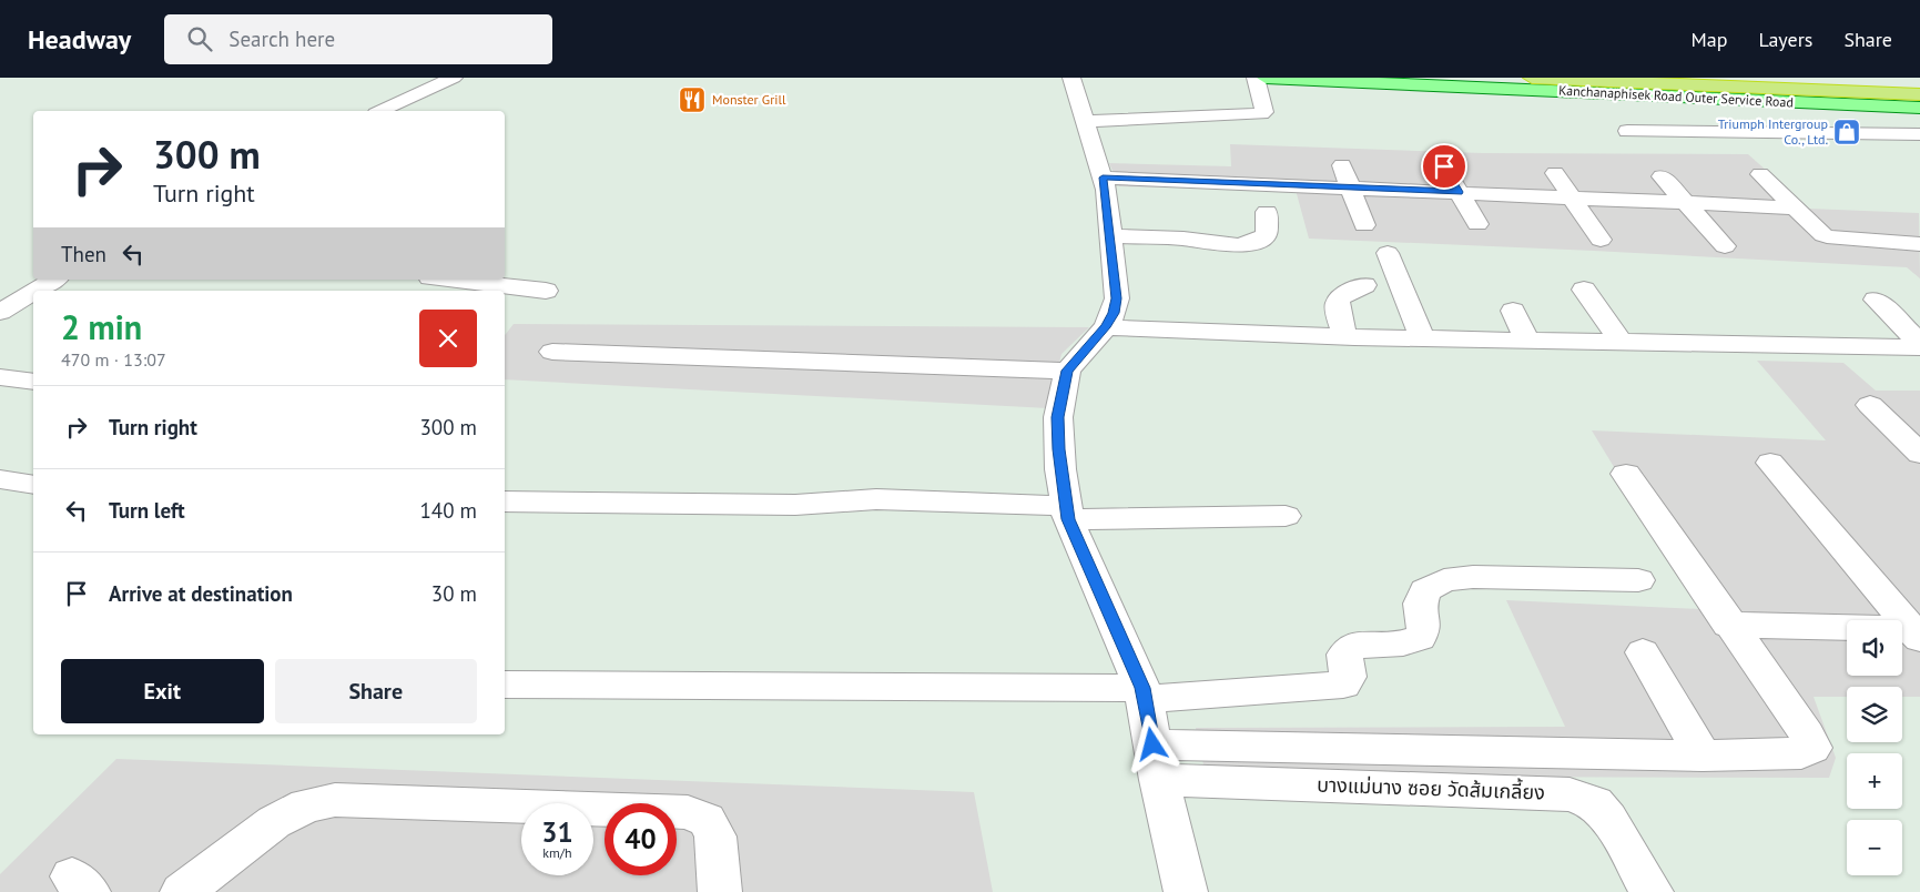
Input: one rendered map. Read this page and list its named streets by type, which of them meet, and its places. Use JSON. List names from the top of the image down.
{
  "streets": {
    "street": ["บางแม่นาง ซอย วัดส้มเกลี้ยง"]
  },
  "places": {
    "restaurant": ["Monster Grill"],
    "shop": ["Triumph Intergroup Co., Ltd."]
  },
  "page": {
    "header": "Headway",
    "search": "Search here",
    "nav": ["Map", "Layers", "Share"],
    "turn": ["300 m", "Turn right"],
    "then": "Then",
    "heading": ["2 min", "470 m · 13:07"],
    "list": [
      {
        "name": "Turn right",
        "value": "300 m"
      },
      {
        "name": "Turn left",
        "value": "140 m"
      },
      {
        "name": "Arrive at destination",
        "value": "30 m"
      }
    ],
    "map_buttons": ["+", "−"],
    "buttons": ["Exit", "Share"],
    "speed": "31 km/h",
    "limit": "40"
  }
}
